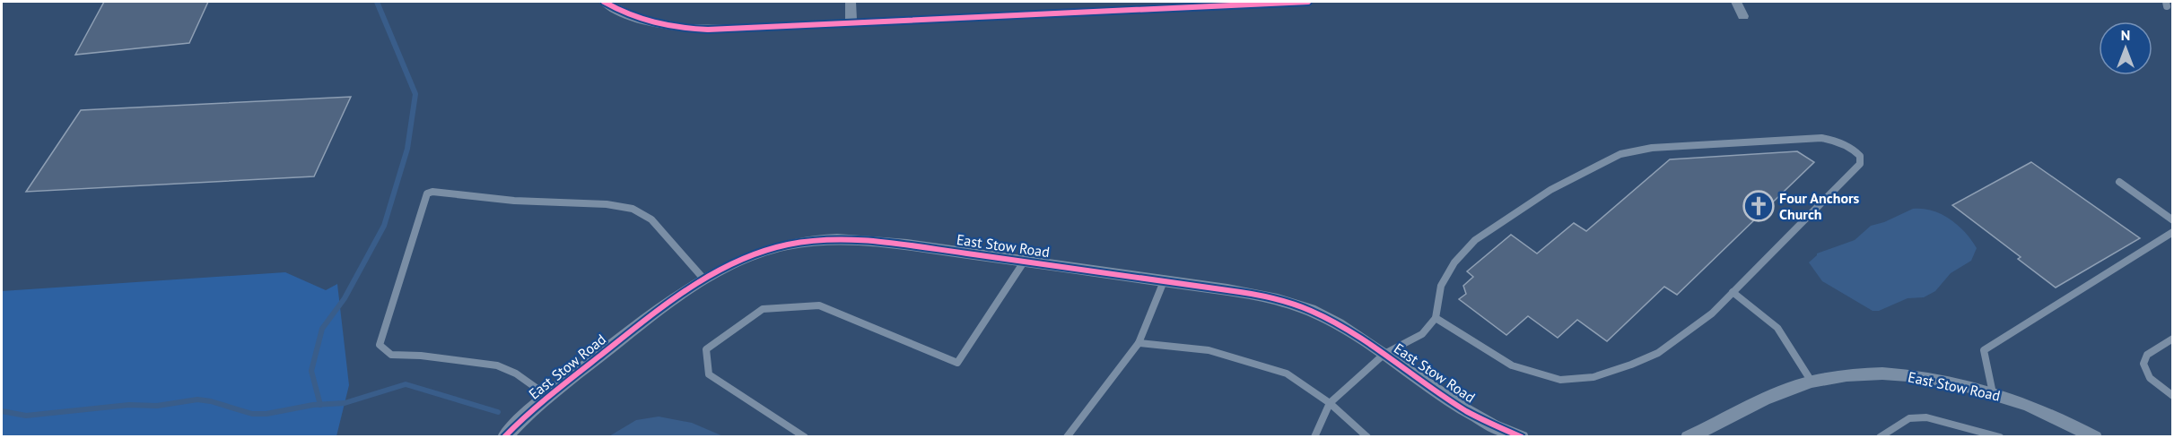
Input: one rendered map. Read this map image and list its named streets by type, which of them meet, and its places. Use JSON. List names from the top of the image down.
{
  "streets": {
    "street": ["East Stow Road"]
  },
  "places": {
    "church": ["Four Anchors Church"]
  },
  "north": "top"
}
